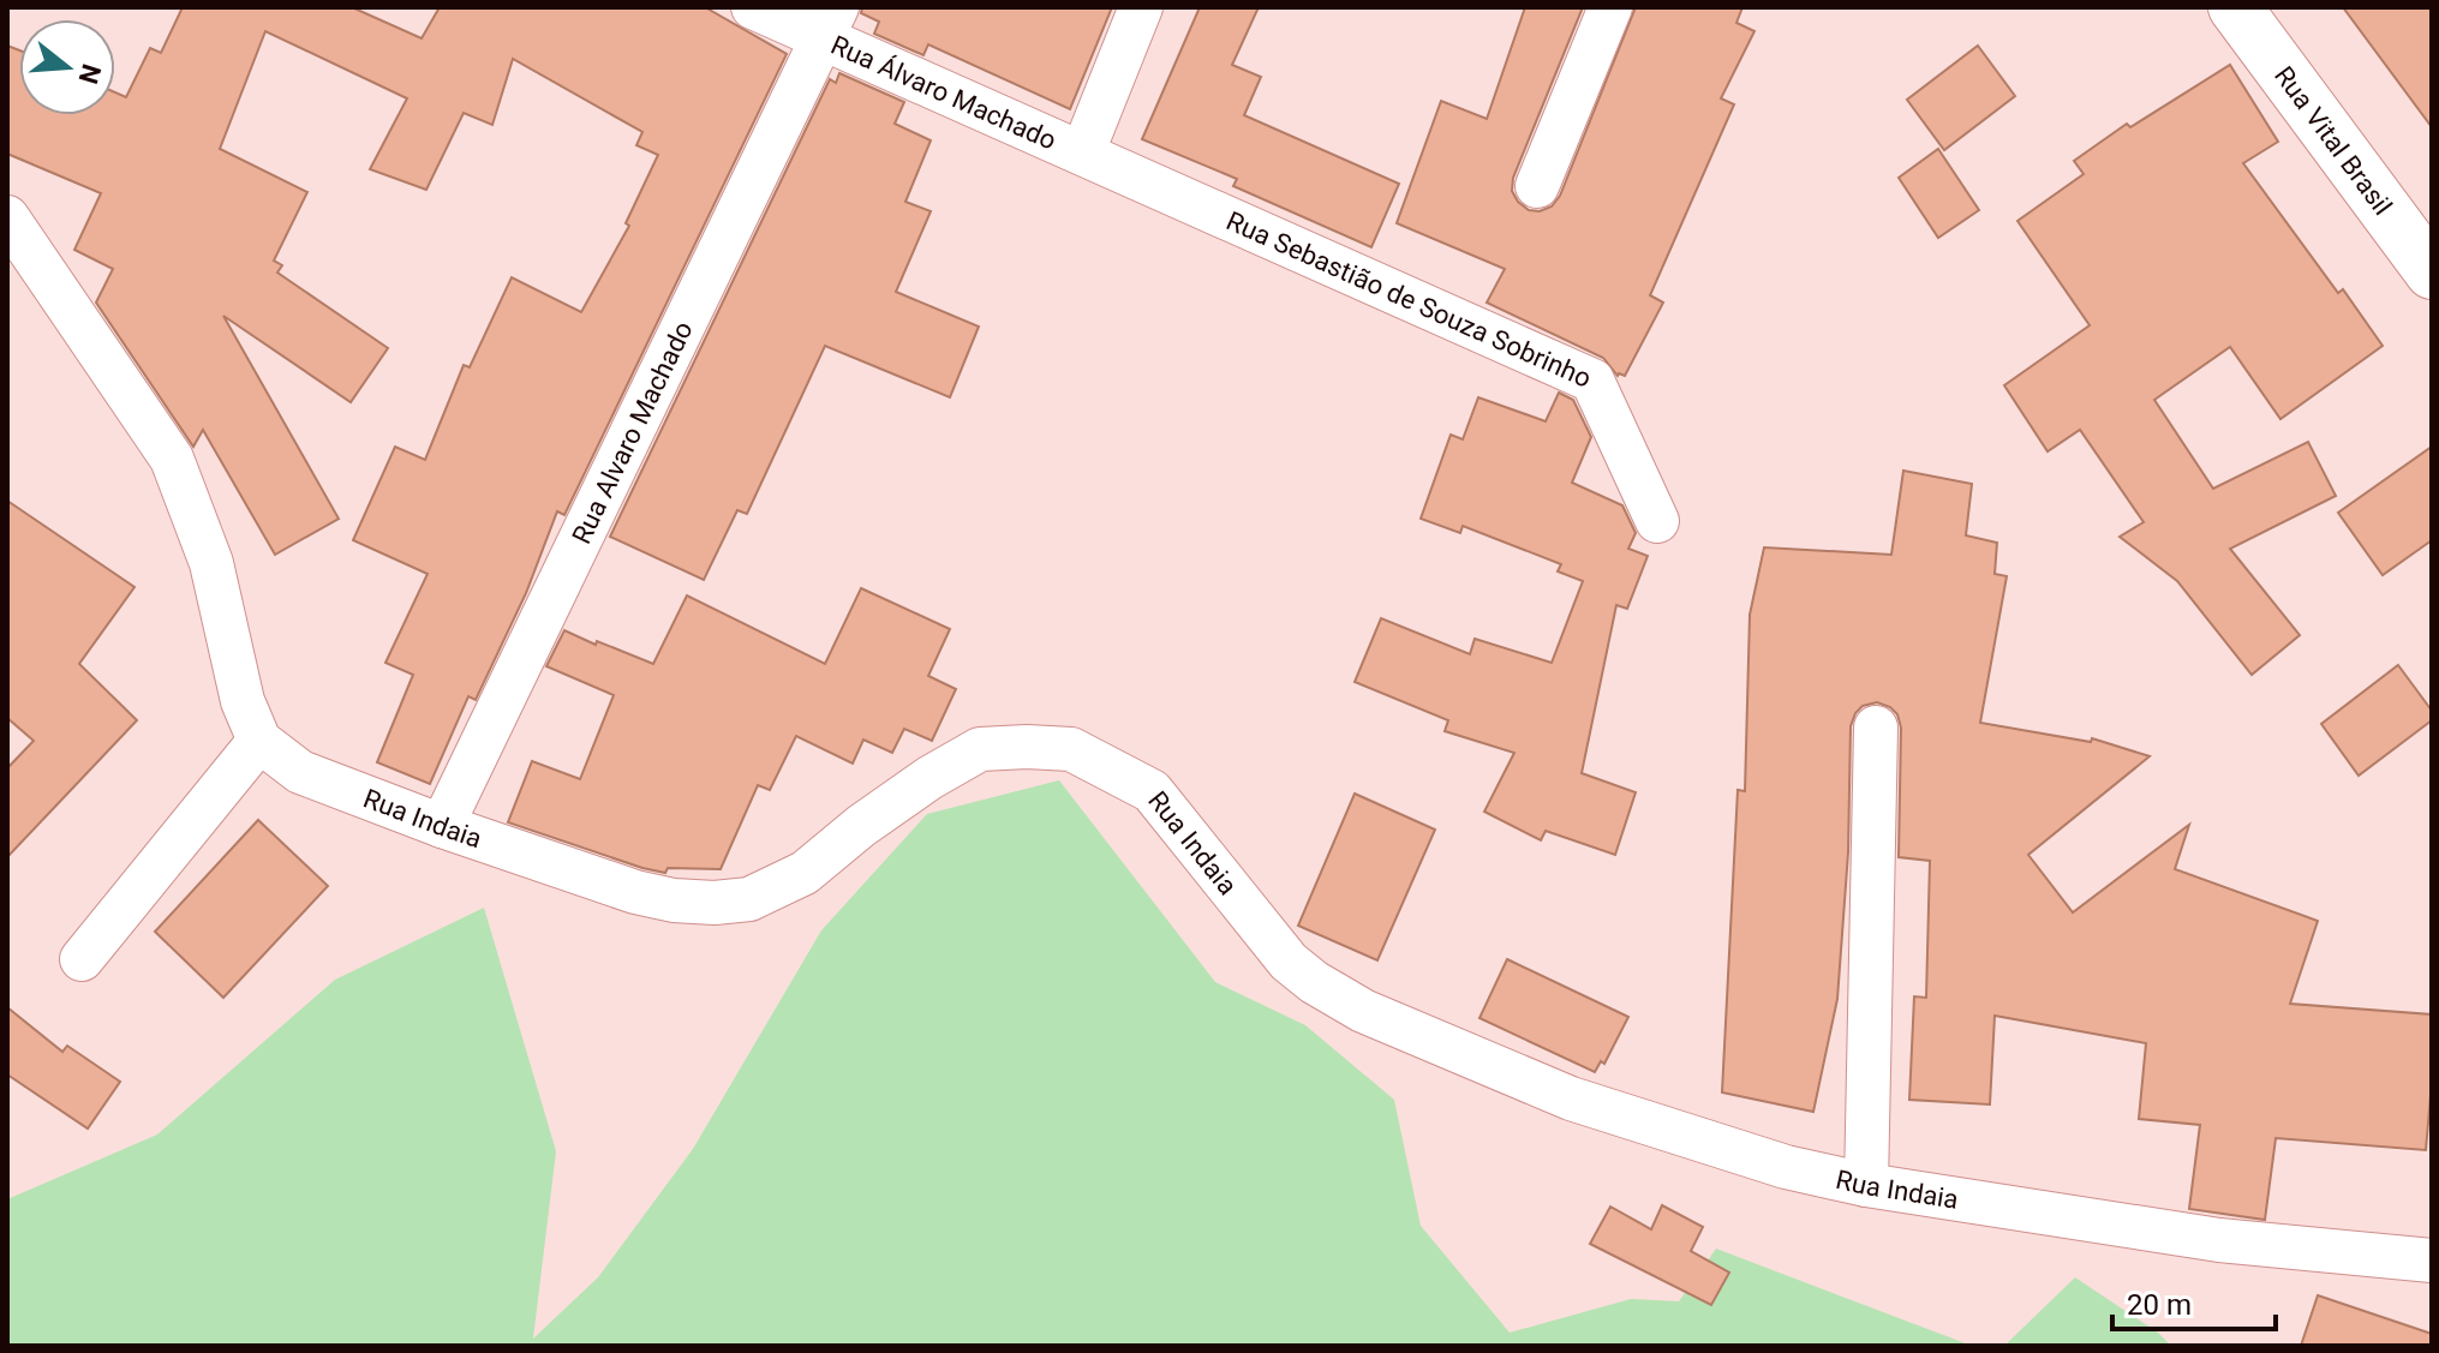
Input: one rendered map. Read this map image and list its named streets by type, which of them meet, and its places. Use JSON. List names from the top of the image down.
{
  "streets": {
    "street": [
      "Rua Álvaro Machado",
      "Rua Vital Brasil",
      "Rua Sebastião de Souza Sobrinho",
      "Rua Alvaro Machado",
      "Rua Indaia"
    ]
  },
  "crossings": [
    ["Rua Álvaro Machado", "Rua Sebastião de Souza Sobrinho"],
    ["Rua Álvaro Machado", "Rua Alvaro Machado"],
    ["Rua Alvaro Machado", "Rua Indaia"]
  ],
  "scale_bar": "20 m",
  "north": "right"
}
